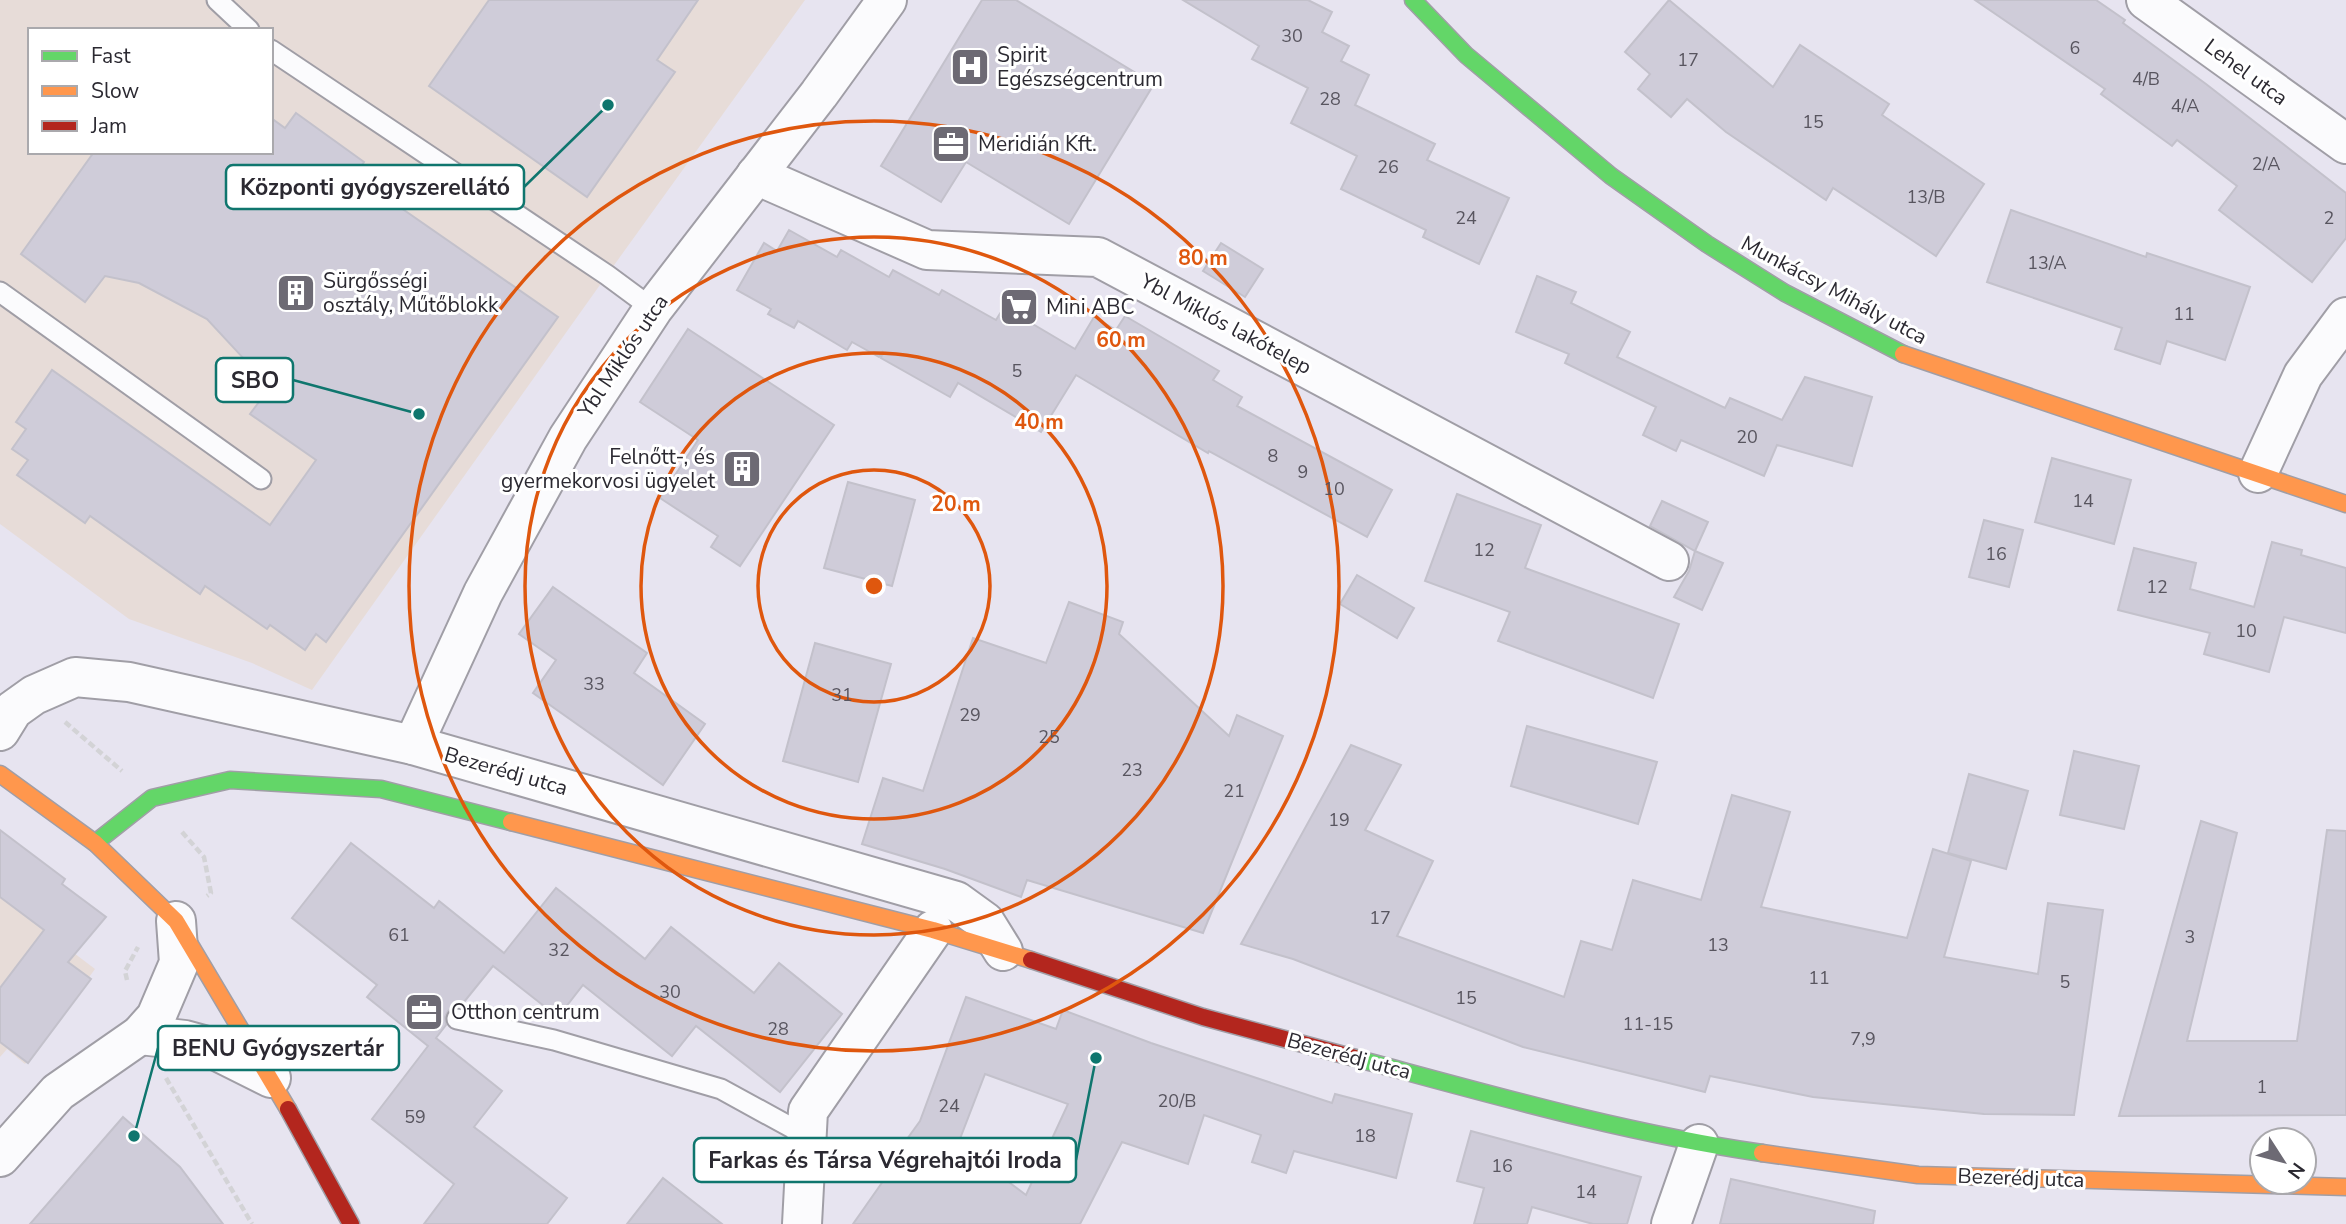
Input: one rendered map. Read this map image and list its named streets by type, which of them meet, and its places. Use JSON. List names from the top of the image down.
{
  "streets": {
    "street": [
      "Lehel utca",
      "Munkácsy Mihály utca",
      "Ybl Miklós lakótelep",
      "Ybl Miklós utca",
      "Bezerédj utca"
    ]
  },
  "crossings": [
    ["Ybl Miklós lakótelep", "Ybl Miklós utca"],
    ["Ybl Miklós utca", "Bezerédj utca"]
  ],
  "places": {
    "hospital": ["Spirit Egészségcentrum"],
    "other": [
      "Központi gyógyszerellátó",
      "SBO",
      "Farkas és Társa Végrehajtói Iroda",
      "BENU Gyógyszertár"
    ],
    "office": ["Meridián Kft.", "Otthon centrum"],
    "building": ["Sürgősségi osztály, Műtőblokk", "Felnőtt-, és gyermekorvosi ügyelet"],
    "supermarket": ["Mini ABC"]
  },
  "house_numbers": [
    "30",
    "6",
    "17",
    "4/B",
    "28",
    "4/A",
    "15",
    "2/A",
    "26",
    "13/B",
    "24",
    "2",
    "13/A",
    "11",
    "5",
    "20",
    "8",
    "9",
    "10",
    "14",
    "12",
    "16",
    "12",
    "10",
    "33",
    "31",
    "29",
    "25",
    "23",
    "21",
    "19",
    "17",
    "61",
    "3",
    "13",
    "32",
    "11",
    "5",
    "30",
    "15",
    "11-15",
    "28",
    "7,9",
    "1",
    "20/B",
    "24",
    "59",
    "18",
    "16",
    "14"
  ],
  "legend": ["Fast", "Slow", "Jam"],
  "north": "bottom right",
  "rings": [
    "80 m",
    "60 m",
    "40 m",
    "20 m"
  ]
}
